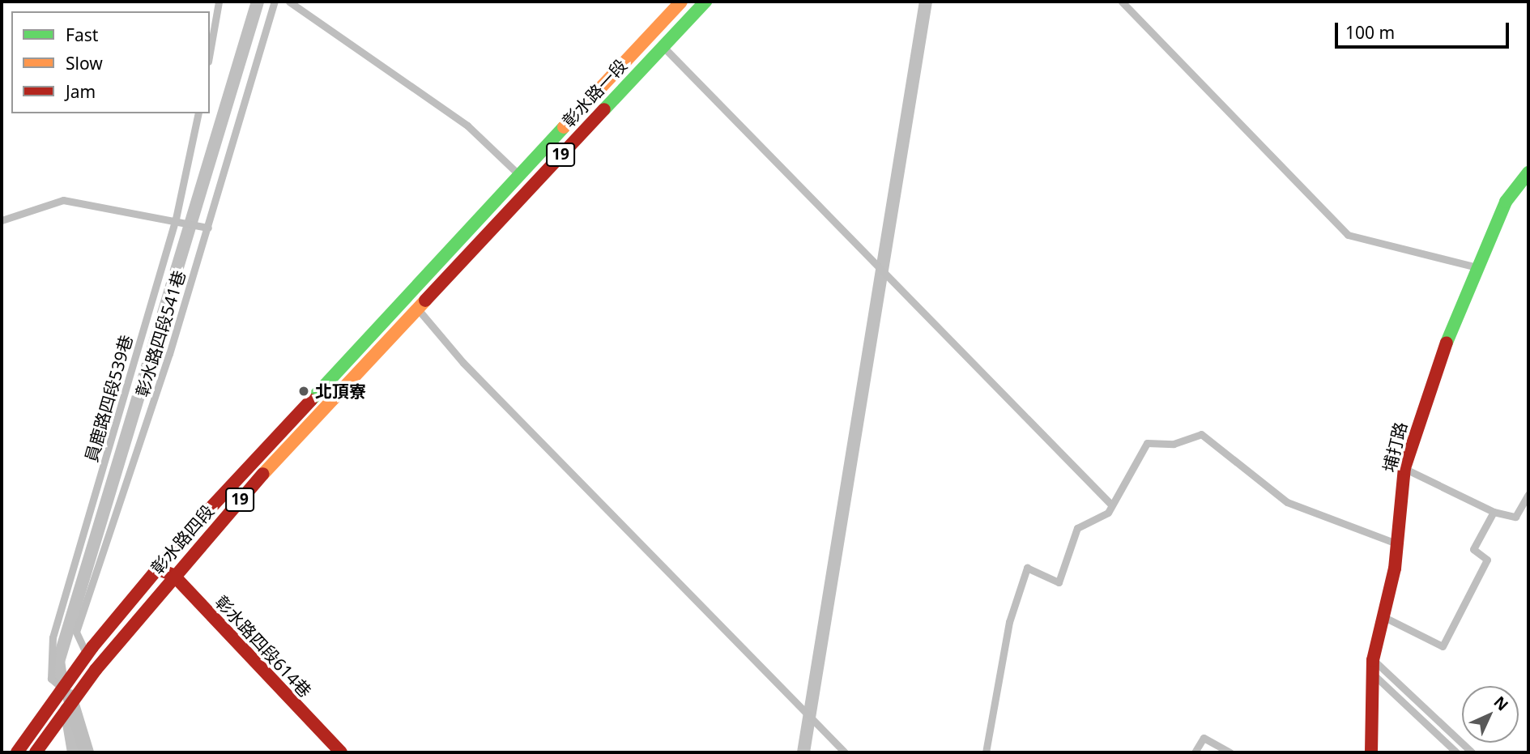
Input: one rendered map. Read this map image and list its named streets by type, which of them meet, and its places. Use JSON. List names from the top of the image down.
{
  "streets": {
    "main road": [
      "彰水路一段",
      "19",
      "埔打路",
      "彰水路四段",
      "彰水路四段614巷"
    ],
    "lane": ["彰水路四段541巷", "員鹿路四段539巷"]
  },
  "crossings": [
    ["彰水路一段", "彰水路四段"],
    ["19", "彰水路四段541巷"],
    ["19", "員鹿路四段539巷"],
    ["19", "彰水路四段"],
    ["彰水路四段541巷", "彰水路四段"],
    ["彰水路四段", "彰水路四段614巷"]
  ],
  "places": ["北頂寮"],
  "legend": ["Fast", "Slow", "Jam"],
  "scale_bar": "100 m",
  "north": "top right"
}
